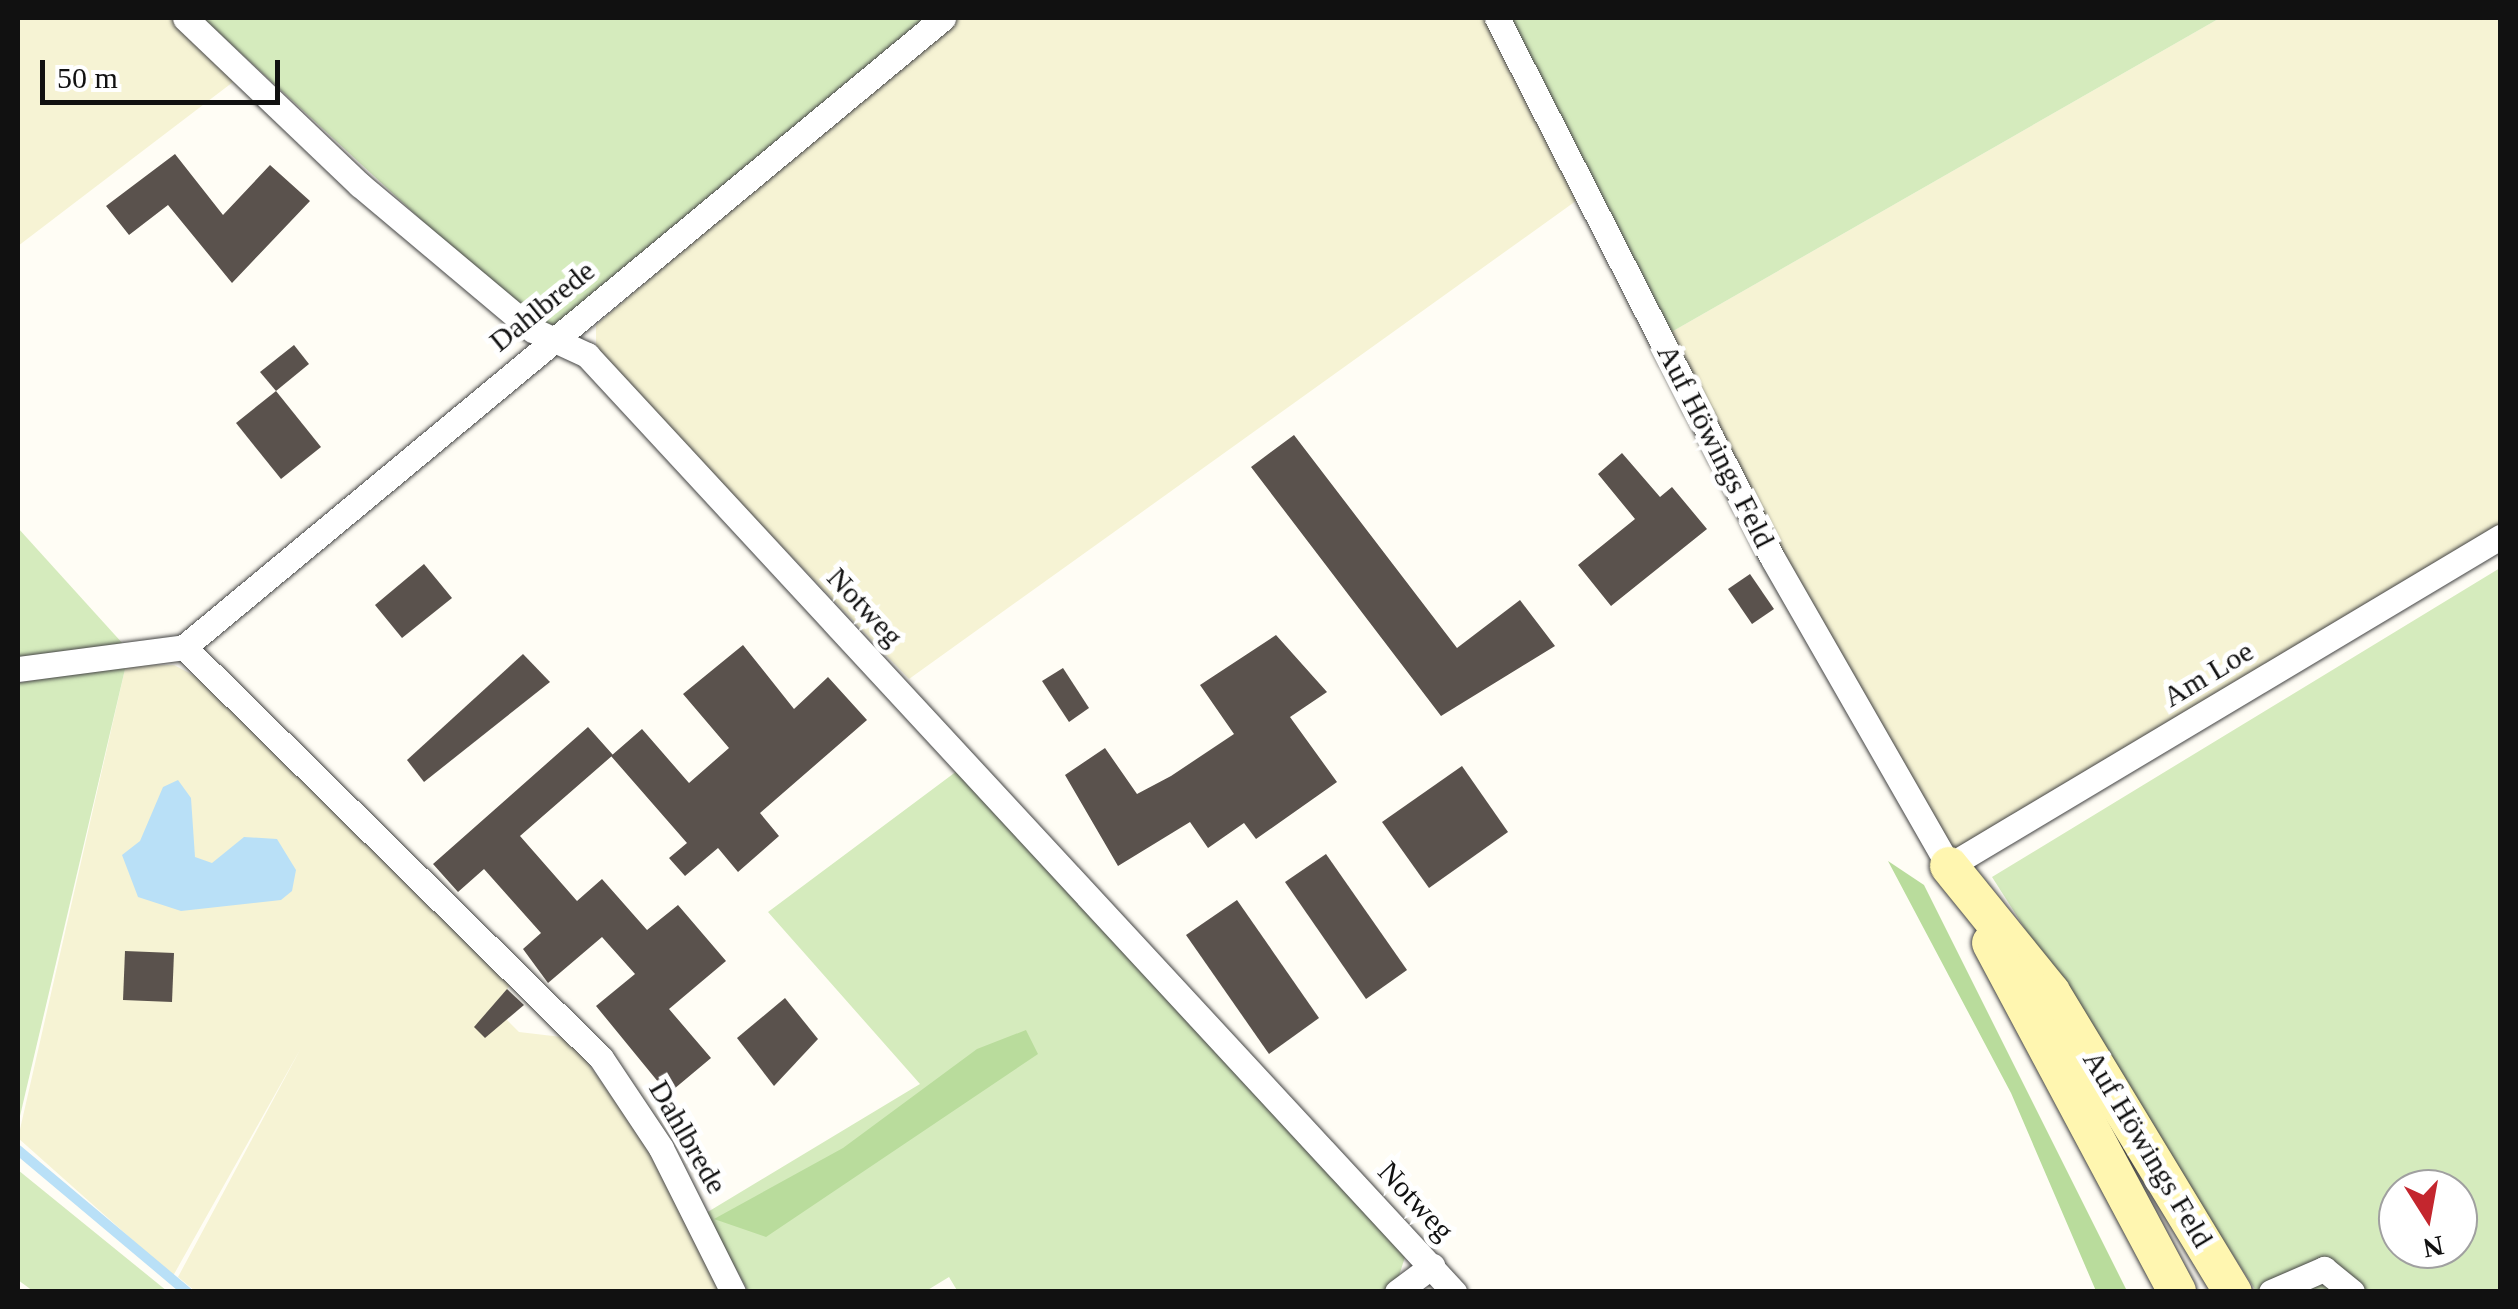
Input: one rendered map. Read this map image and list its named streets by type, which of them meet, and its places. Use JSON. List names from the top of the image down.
{
  "streets": {
    "main road": ["Auf Höwings Feld"],
    "street": ["Dahlbrede", "Notweg", "Am Loe"]
  },
  "crossings": [
    ["Dahlbrede", "Notweg"],
    ["Auf Höwings Feld", "Am Loe"]
  ],
  "scale_bar": "50 m",
  "north": "bottom"
}
